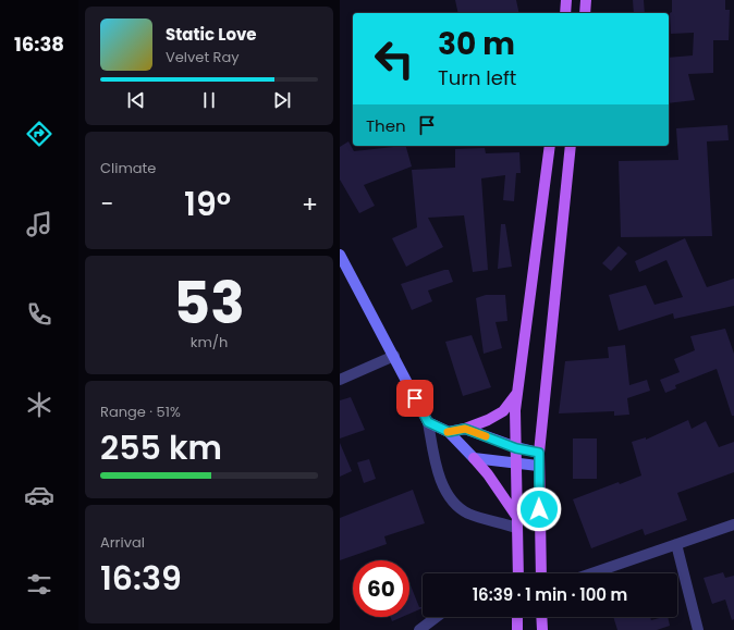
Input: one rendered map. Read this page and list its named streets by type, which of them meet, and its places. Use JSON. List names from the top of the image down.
{
  "page": {
    "tabs": "16:38",
    "turn": ["30 m", "Turn left"],
    "song": ["Static Love", "Velvet Ray"],
    "then": "Then",
    "tile": [
      "Climate",
      ["53", "km/h"],
      ["Range · 51%", "255 km"],
      ["Arrival", "16:39"]
    ],
    "heat": ["−", "19°", "+"],
    "limit": "60",
    "trip": "16:39 · 1 min · 100 m"
  }
}
